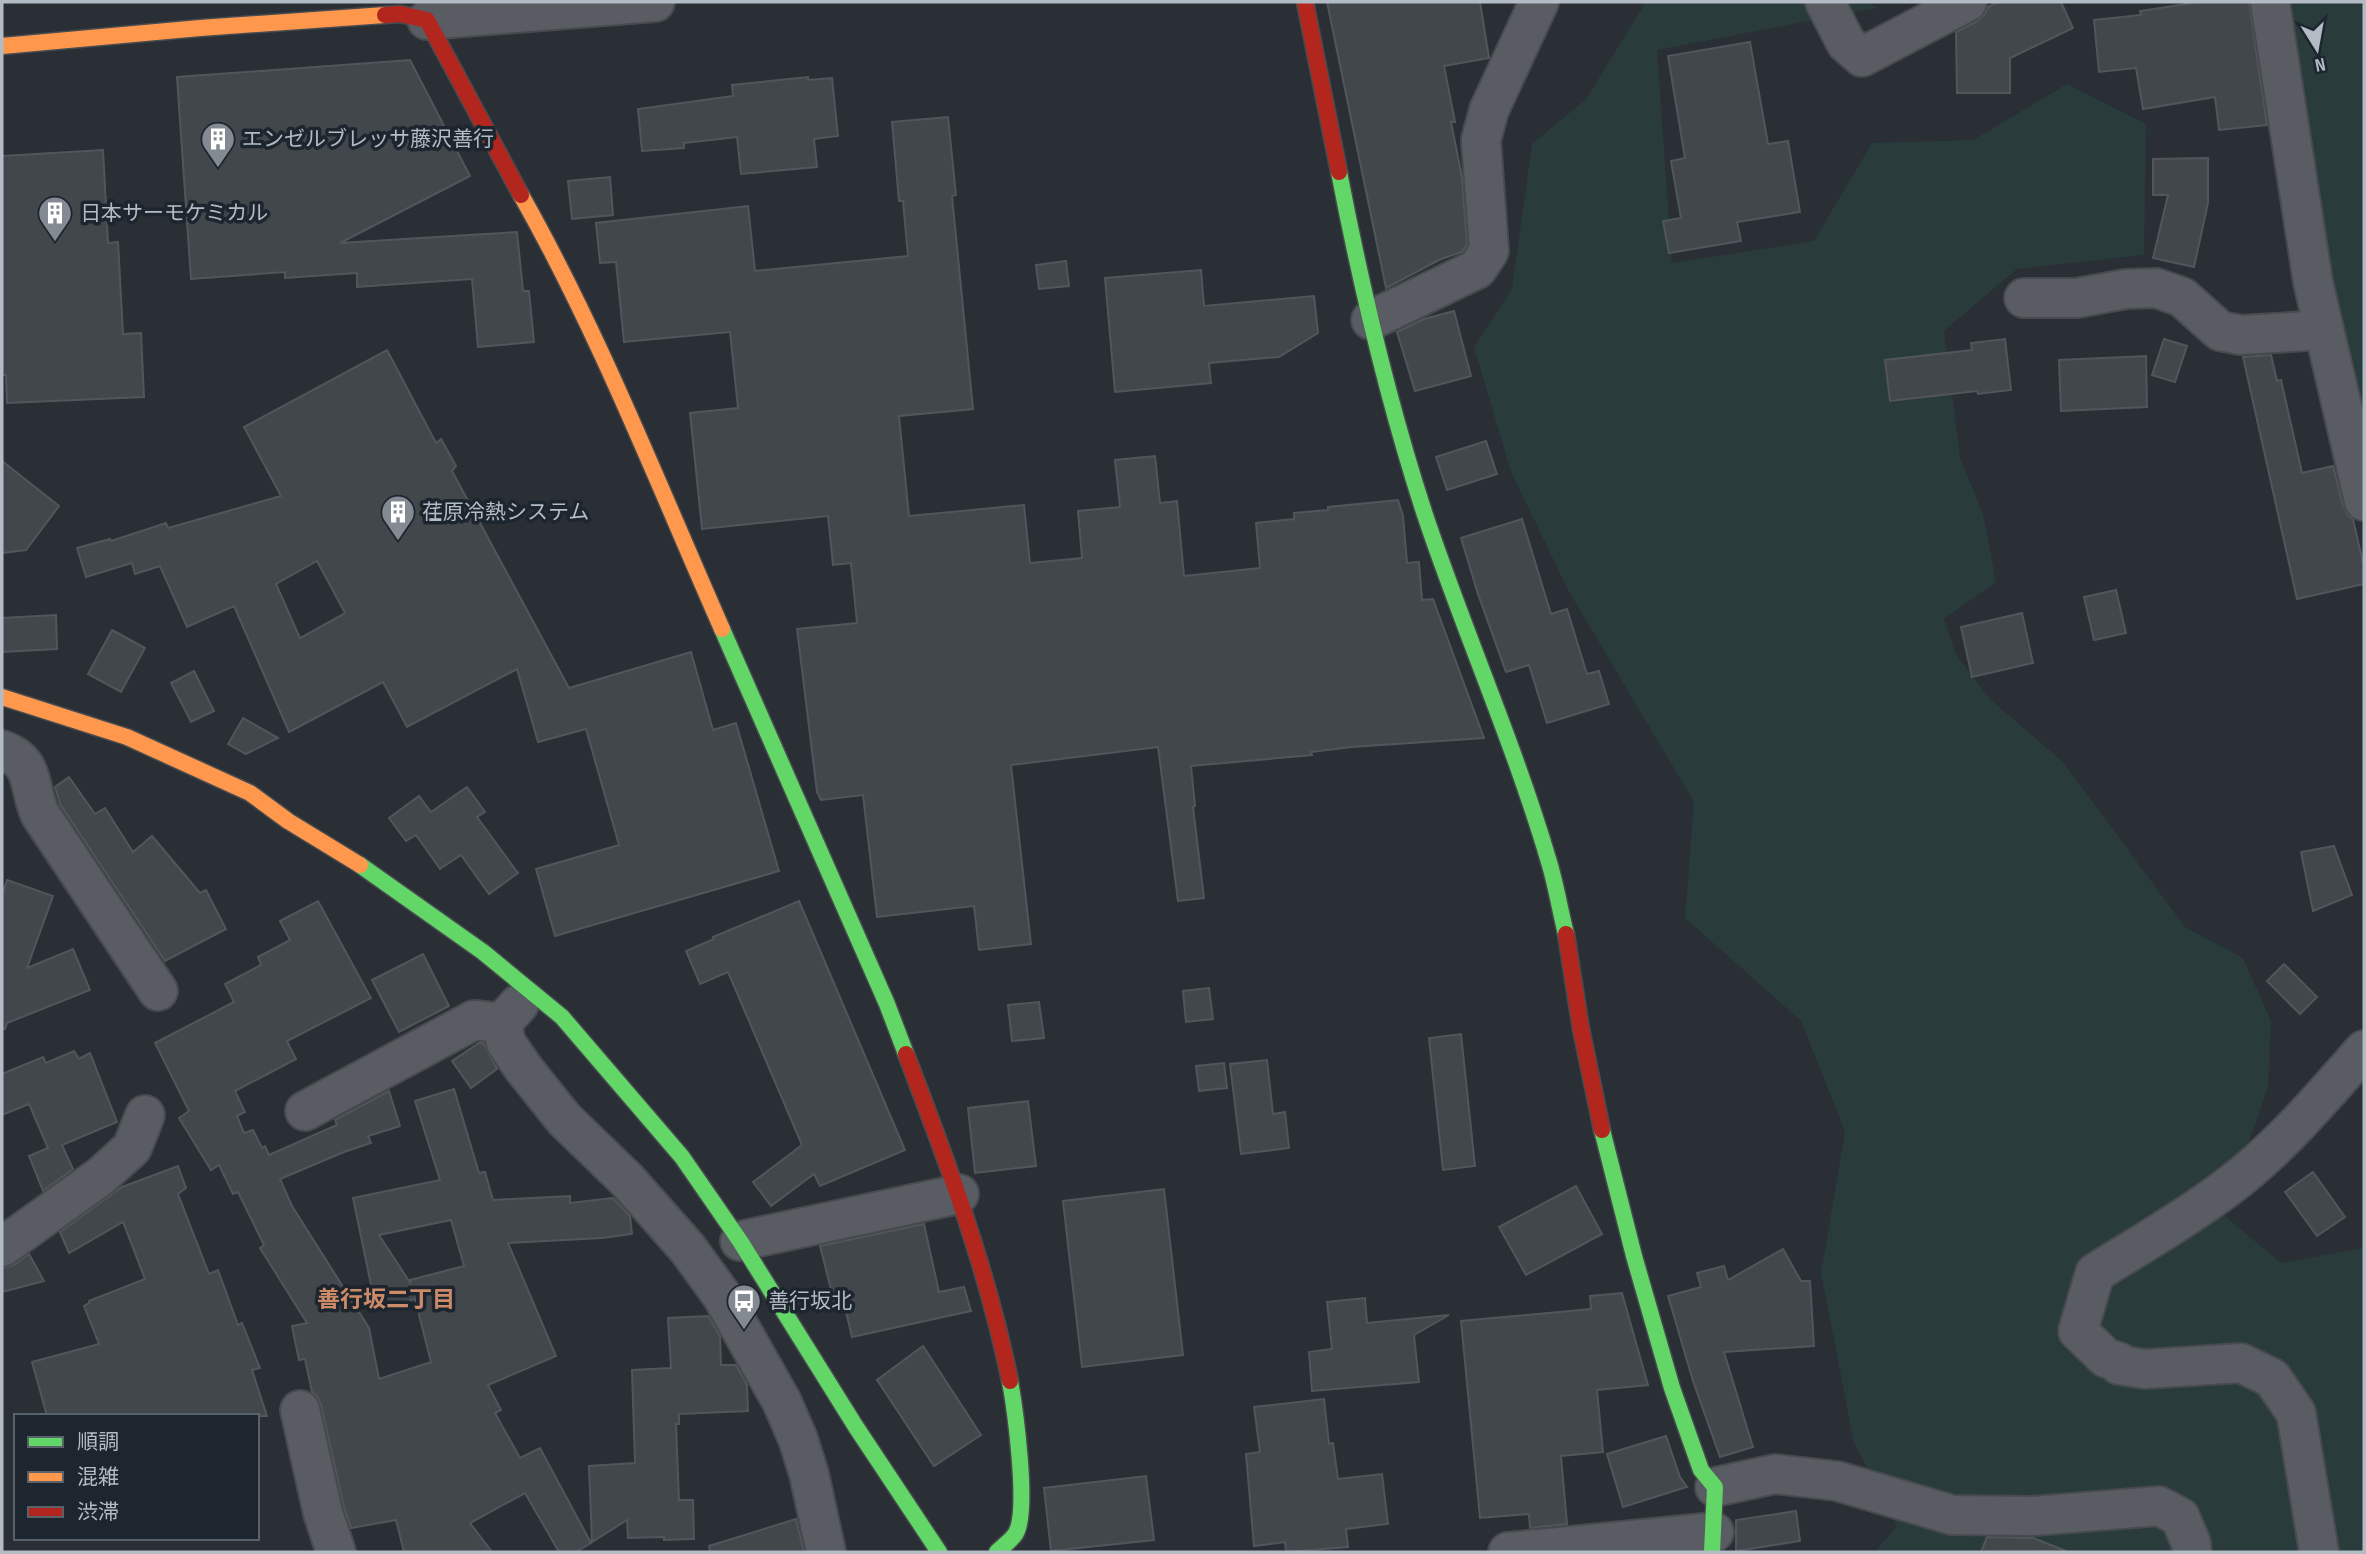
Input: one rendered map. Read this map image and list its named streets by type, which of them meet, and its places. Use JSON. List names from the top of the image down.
{
  "districts": ["善行坂二丁目"],
  "places": {
    "building": ["エンゼルブレッサ藤沢善行", "日本サーモケミカル", "荏原冷熱システム"],
    "bus stop": ["善行坂北"]
  },
  "legend": ["順調", "混雑", "渋滞"],
  "north": "bottom"
}
